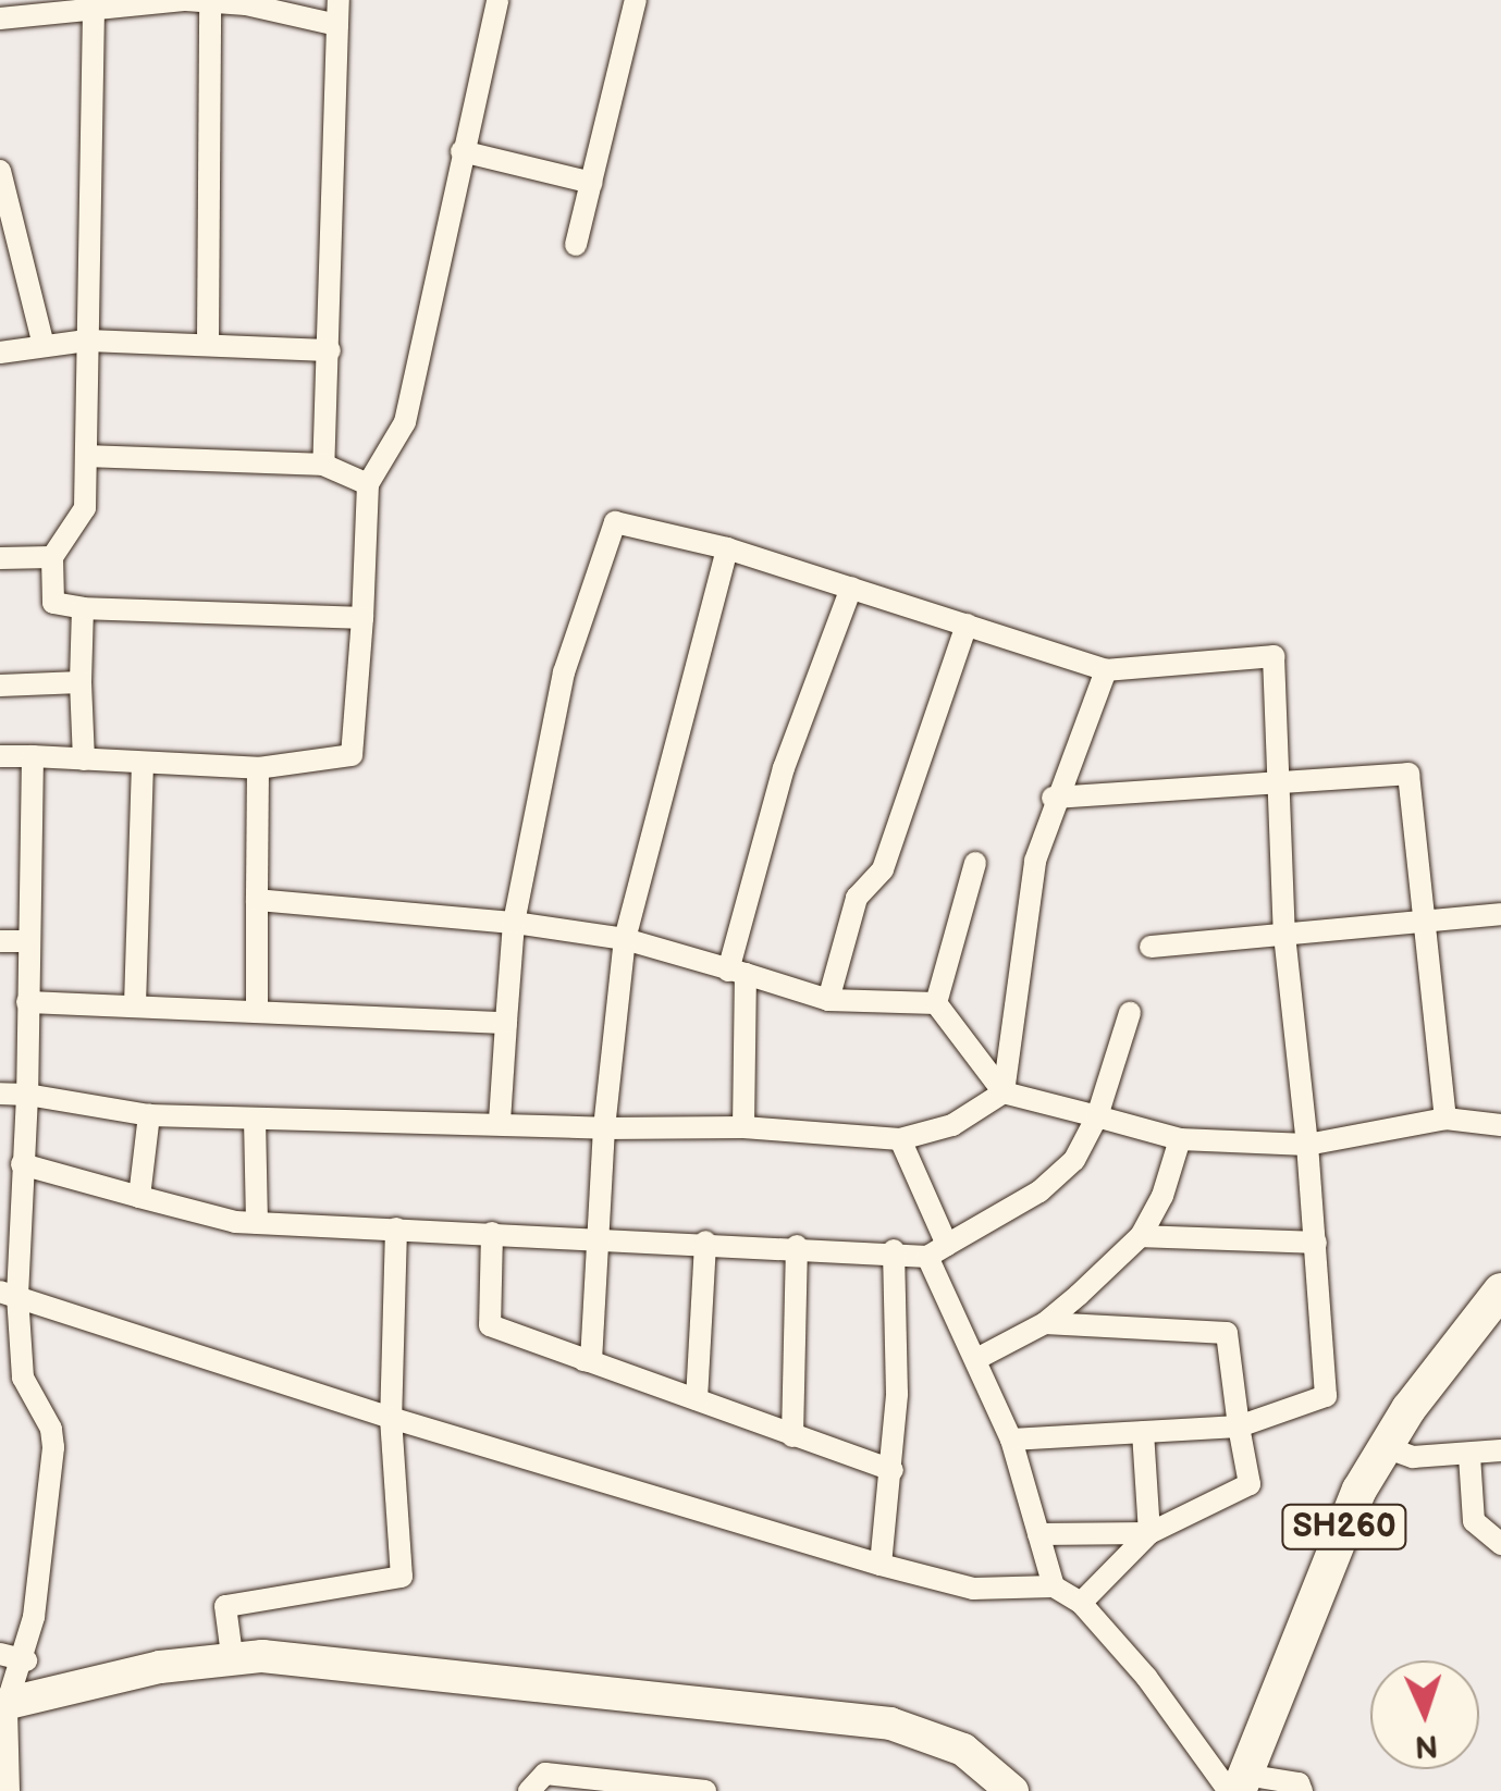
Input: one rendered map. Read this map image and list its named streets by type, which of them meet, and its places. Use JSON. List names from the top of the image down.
{
  "streets": {
    "main road": ["SH260"]
  },
  "north": "bottom"
}
